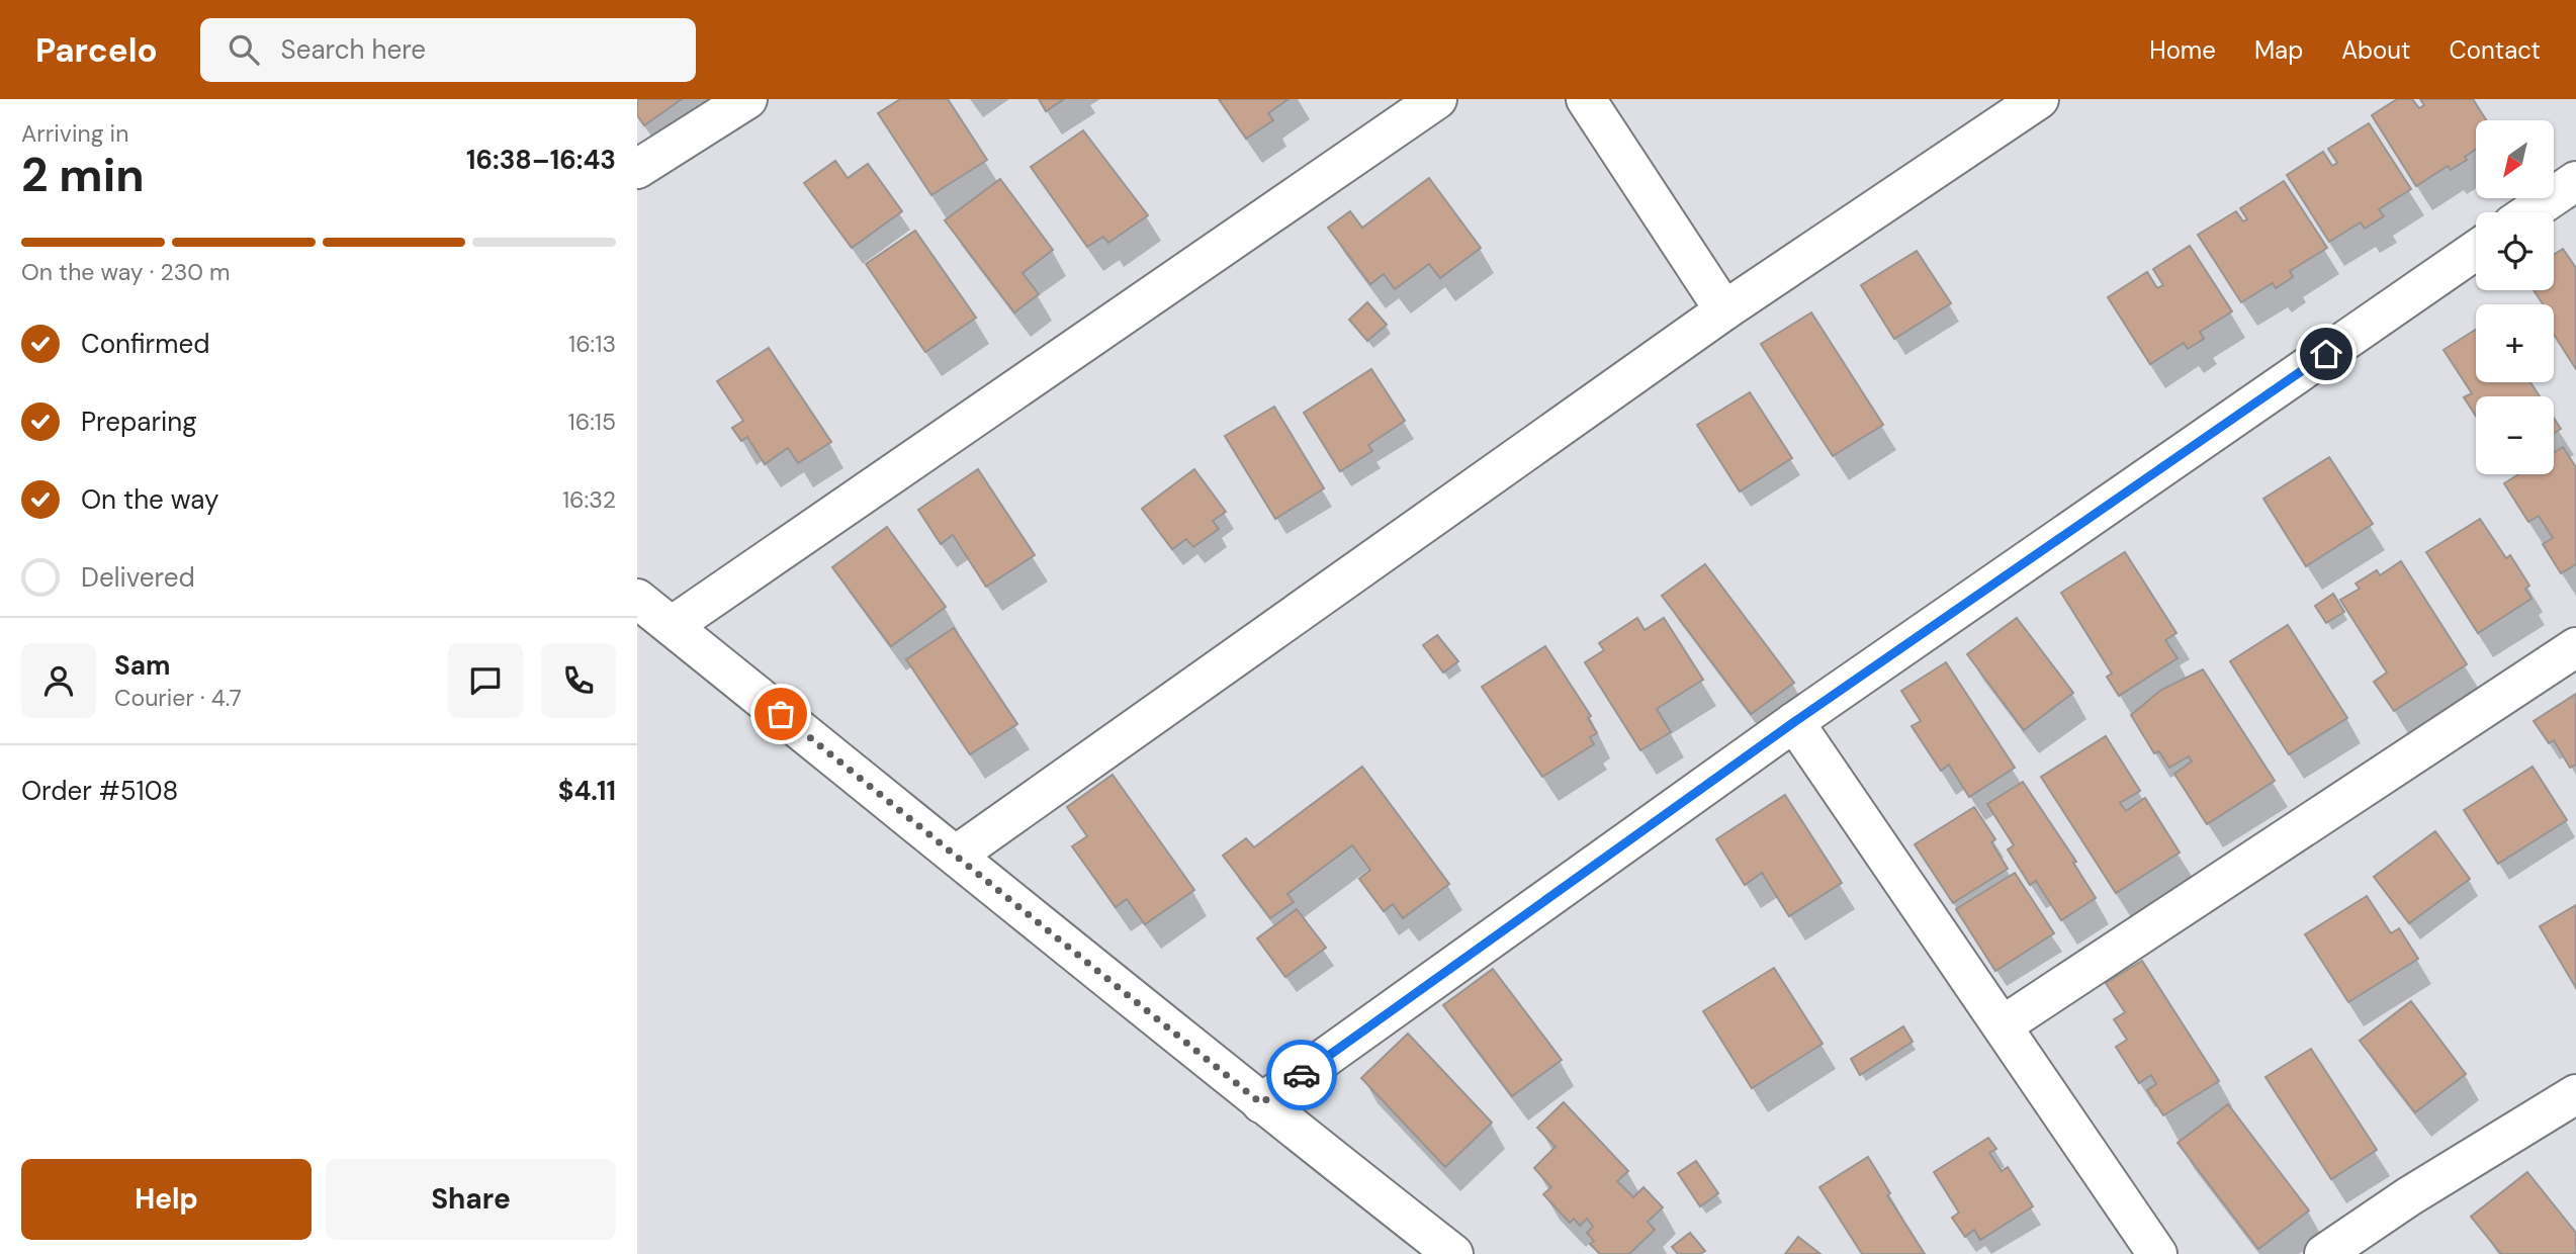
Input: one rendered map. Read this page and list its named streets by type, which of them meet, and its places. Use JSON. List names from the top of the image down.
{
  "north": "bottom left",
  "page": {
    "header": "Parcelo",
    "search": "Search here",
    "nav": [
      "Home",
      "Map",
      "About",
      "Contact"
    ],
    "heading": ["2 min", "Arriving in", "16:38–16:43"],
    "panel": [
      "Sam",
      "Courier · 4.7",
      "Order #5108",
      "$4.11"
    ],
    "map_buttons": ["+", "−"],
    "bar": "On the way · 230 m",
    "list": [
      ["Confirmed", "16:13"],
      ["Preparing", "16:15"],
      ["On the way", "16:32"],
      "Delivered"
    ],
    "buttons": ["Help", "Share"]
  }
}
